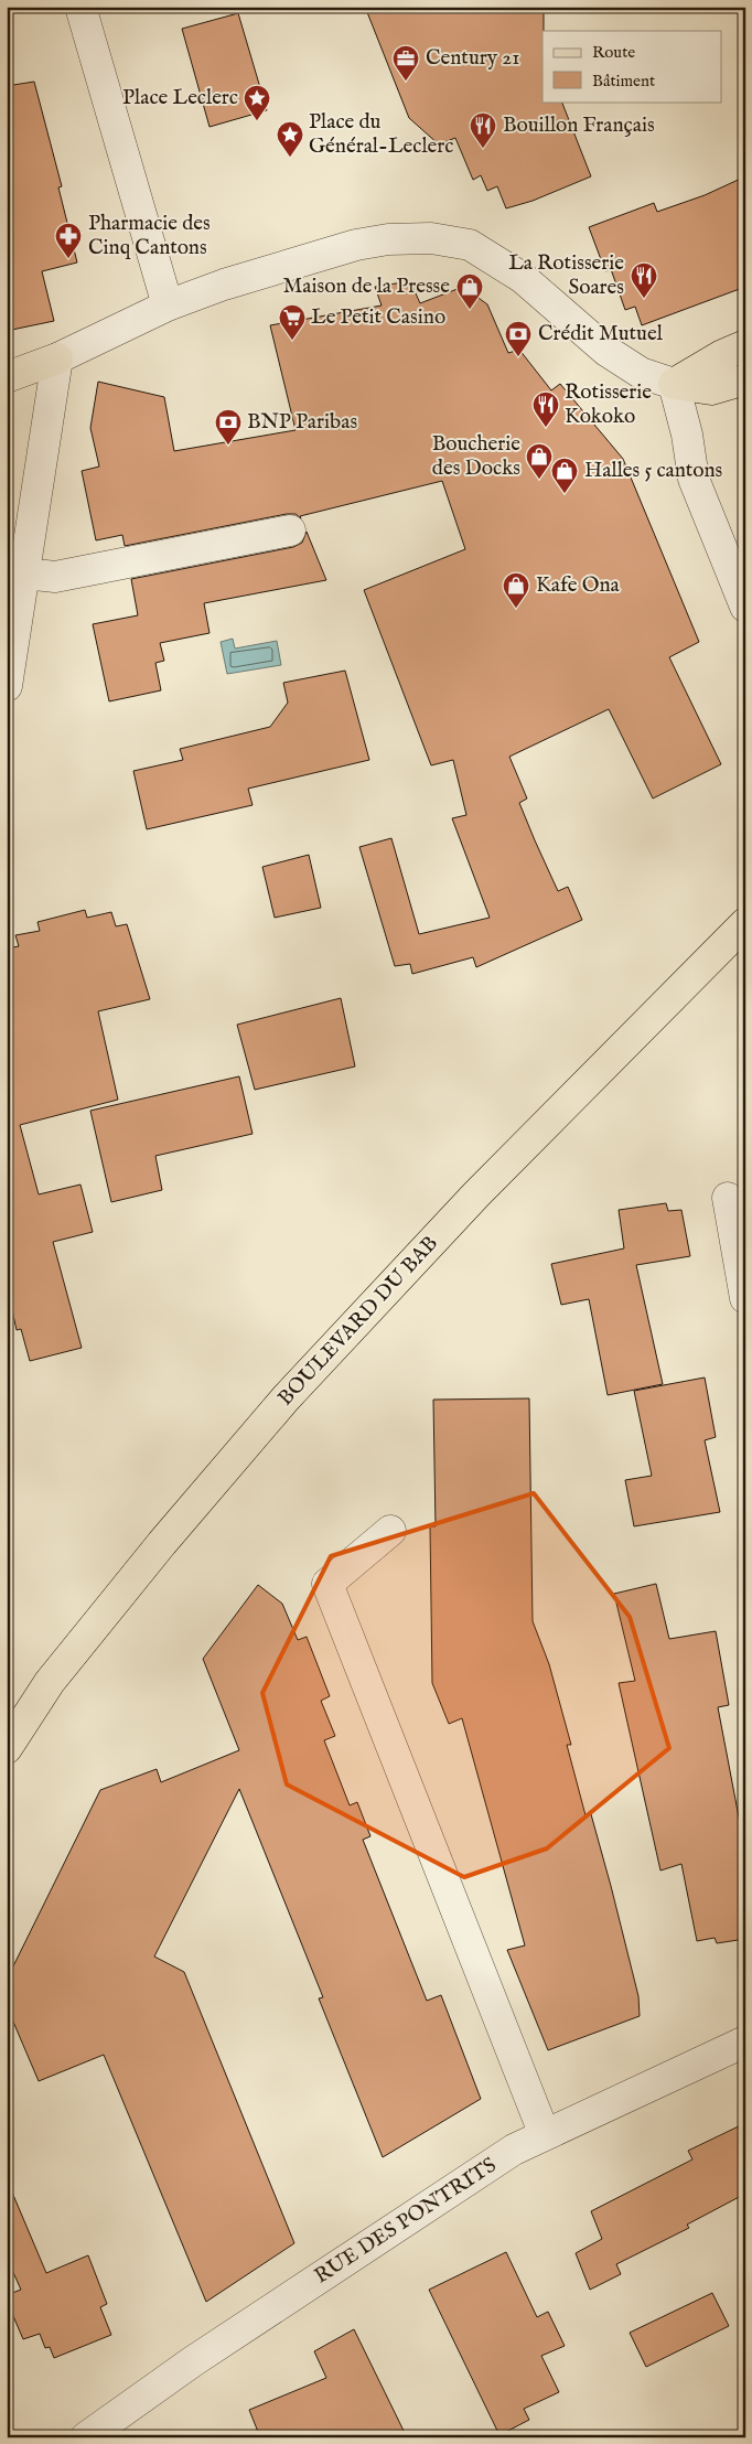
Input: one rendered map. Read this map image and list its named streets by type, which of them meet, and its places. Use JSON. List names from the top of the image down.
{
  "streets": {
    "main road": ["BOULEVARD DU BAB"],
    "street": ["RUE DES PONTRITS"]
  },
  "places": {
    "office": ["Century 21"],
    "place": ["Place Leclerc", "Place du Général-Leclerc"],
    "restaurant": ["Bouillon Français", "La Rotisserie Soares", "Rotisserie Kokoko"],
    "pharmacy": ["Pharmacie des Cinq Cantons"],
    "shop": [
      "Maison de la Presse",
      "Boucherie des Docks",
      "Halles 5 cantons",
      "Kafe Ona"
    ],
    "supermarket": ["Le Petit Casino"],
    "bank": ["Crédit Mutuel", "BNP Paribas"]
  },
  "legend": ["Route", "Bâtiment"]
}
